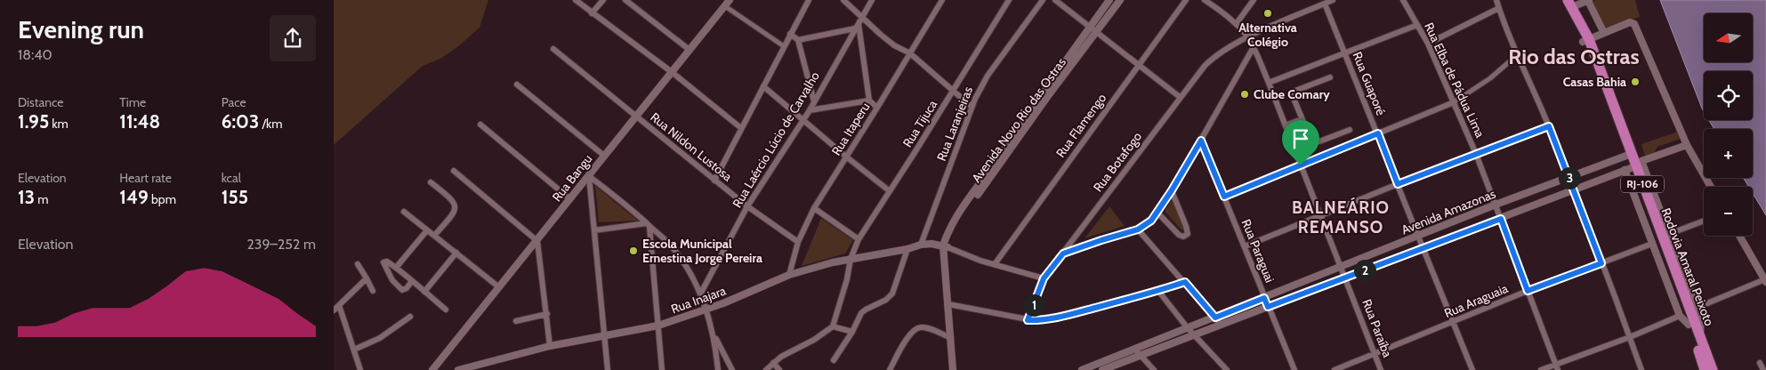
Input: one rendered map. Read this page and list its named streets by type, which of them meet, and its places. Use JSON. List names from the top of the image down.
{
  "streets": {
    "highway": ["RJ-106", "Rodovia Amaral Peixoto"],
    "street": [
      "Rua Elba de Pádua Lima",
      "Rua Guaporé",
      "Avenida Novo Rio das Ostras",
      "Rua Tijuca",
      "Rua Laranjeiras",
      "Rua Flamengo",
      "Rua Itaperu",
      "Rua Laércio Lúcio de Carvalho",
      "Rua Nildon Lustosa",
      "Rua Botafogo",
      "Rua Bangu",
      "Avenida Amazonas",
      "Rua Paraguai",
      "Rua Inajara",
      "Rua Araguaia",
      "Rua Paraíba"
    ]
  },
  "crossings": [
    ["Rua Elba de Pádua Lima", "Avenida Amazonas"],
    ["Rua Elba de Pádua Lima", "Rua Araguaia"],
    ["Rua Guaporé", "Rua Botafogo"],
    ["Rua Guaporé", "Avenida Amazonas"],
    ["Rua Guaporé", "Rua Araguaia"],
    ["Avenida Novo Rio das Ostras", "Rua Inajara"],
    ["Rua Tijuca", "Rua Inajara"],
    ["Rua Laranjeiras", "Rua Inajara"],
    ["Rua Itaperu", "Rua Nildon Lustosa"],
    ["Rua Itaperu", "Rua Inajara"],
    ["Rua Laércio Lúcio de Carvalho", "Rua Nildon Lustosa"],
    ["Rua Nildon Lustosa", "Rua Bangu"],
    ["Rua Botafogo", "Rua Paraíba"],
    ["Avenida Amazonas", "Rua Paraguai"],
    ["Avenida Amazonas", "Rodovia Amaral Peixoto"],
    ["Avenida Amazonas", "Rua Paraíba"],
    ["Rua Araguaia", "Rua Paraíba"]
  ],
  "districts": ["Rio das Ostras", "BALNEÁRIO REMANSO"],
  "places": [
    "Alternativa Colégio",
    "Casas Bahia",
    "Clube Comary",
    "Escola Municipal Ernestina Jorge Pereira"
  ],
  "north": "left",
  "page": {
    "heading": ["Evening run", "18:40"],
    "map_buttons": ["+", "−"],
    "stats": [
      ["Distance", "1.95 km"],
      ["Time", "11:48"],
      ["Pace", "6:03 /km"],
      ["Elevation", "13 m"],
      ["Heart rate", "149 bpm"],
      ["kcal", "155"]
    ],
    "pins": ["3", "2", "1"],
    "chart": ["Elevation", "239–252 m"]
  }
}
